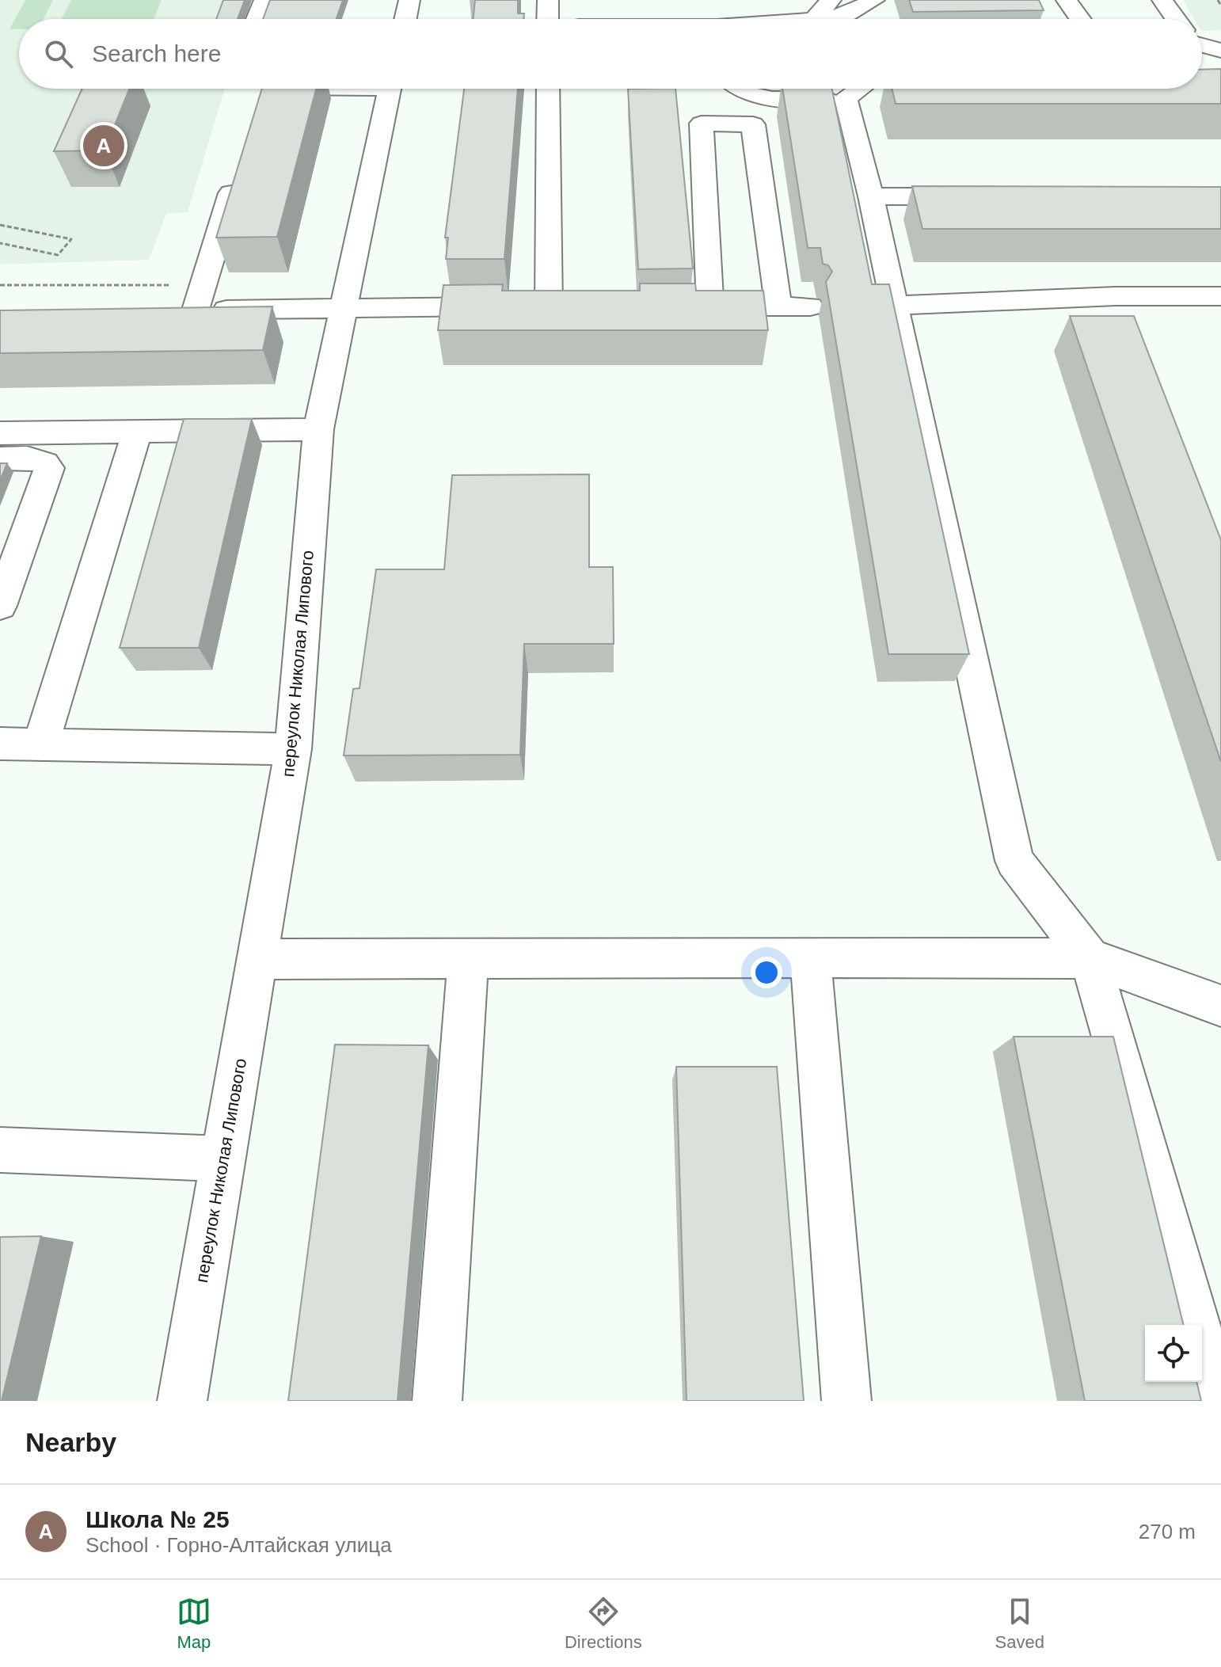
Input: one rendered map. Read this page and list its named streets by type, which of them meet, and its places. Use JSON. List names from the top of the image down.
{
  "streets": {
    "street": ["переулок Николая Липового"]
  },
  "page": {
    "search": "Search here",
    "pins": "A",
    "heading": "Nearby",
    "list": [
      {
        "mark": "A",
        "name": "Школа № 25",
        "note": "School · Горно-Алтайская улица",
        "value": "270 m"
      }
    ],
    "nav": ["Map", "Directions", "Saved"]
  }
}
